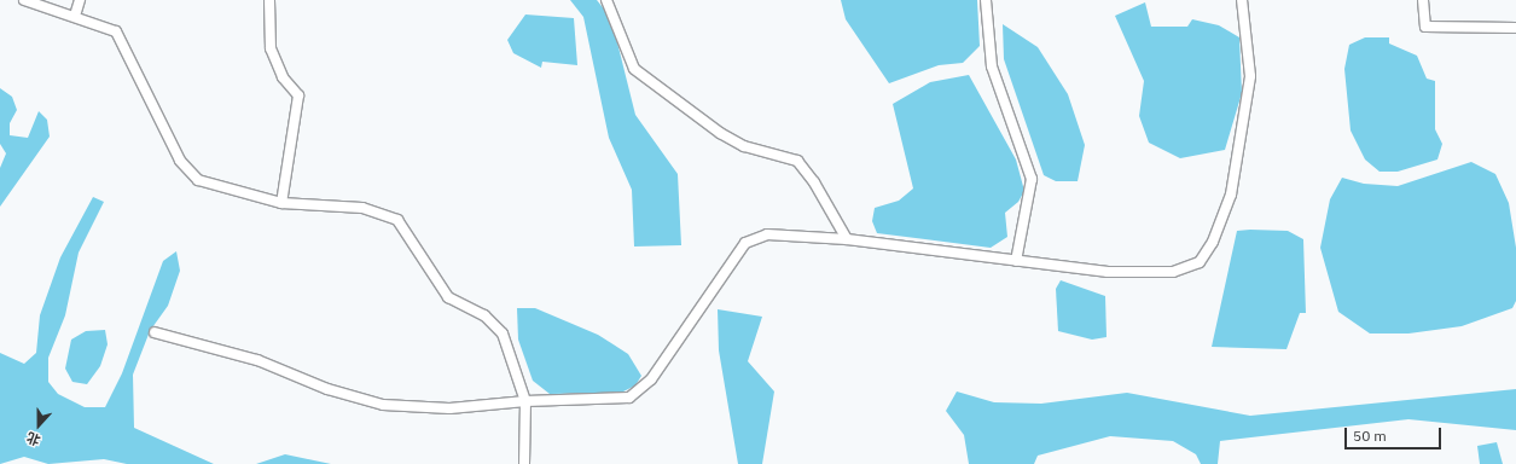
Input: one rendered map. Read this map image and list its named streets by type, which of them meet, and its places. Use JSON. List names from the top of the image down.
{
  "scale_bar": "50 m",
  "north": "bottom"
}
